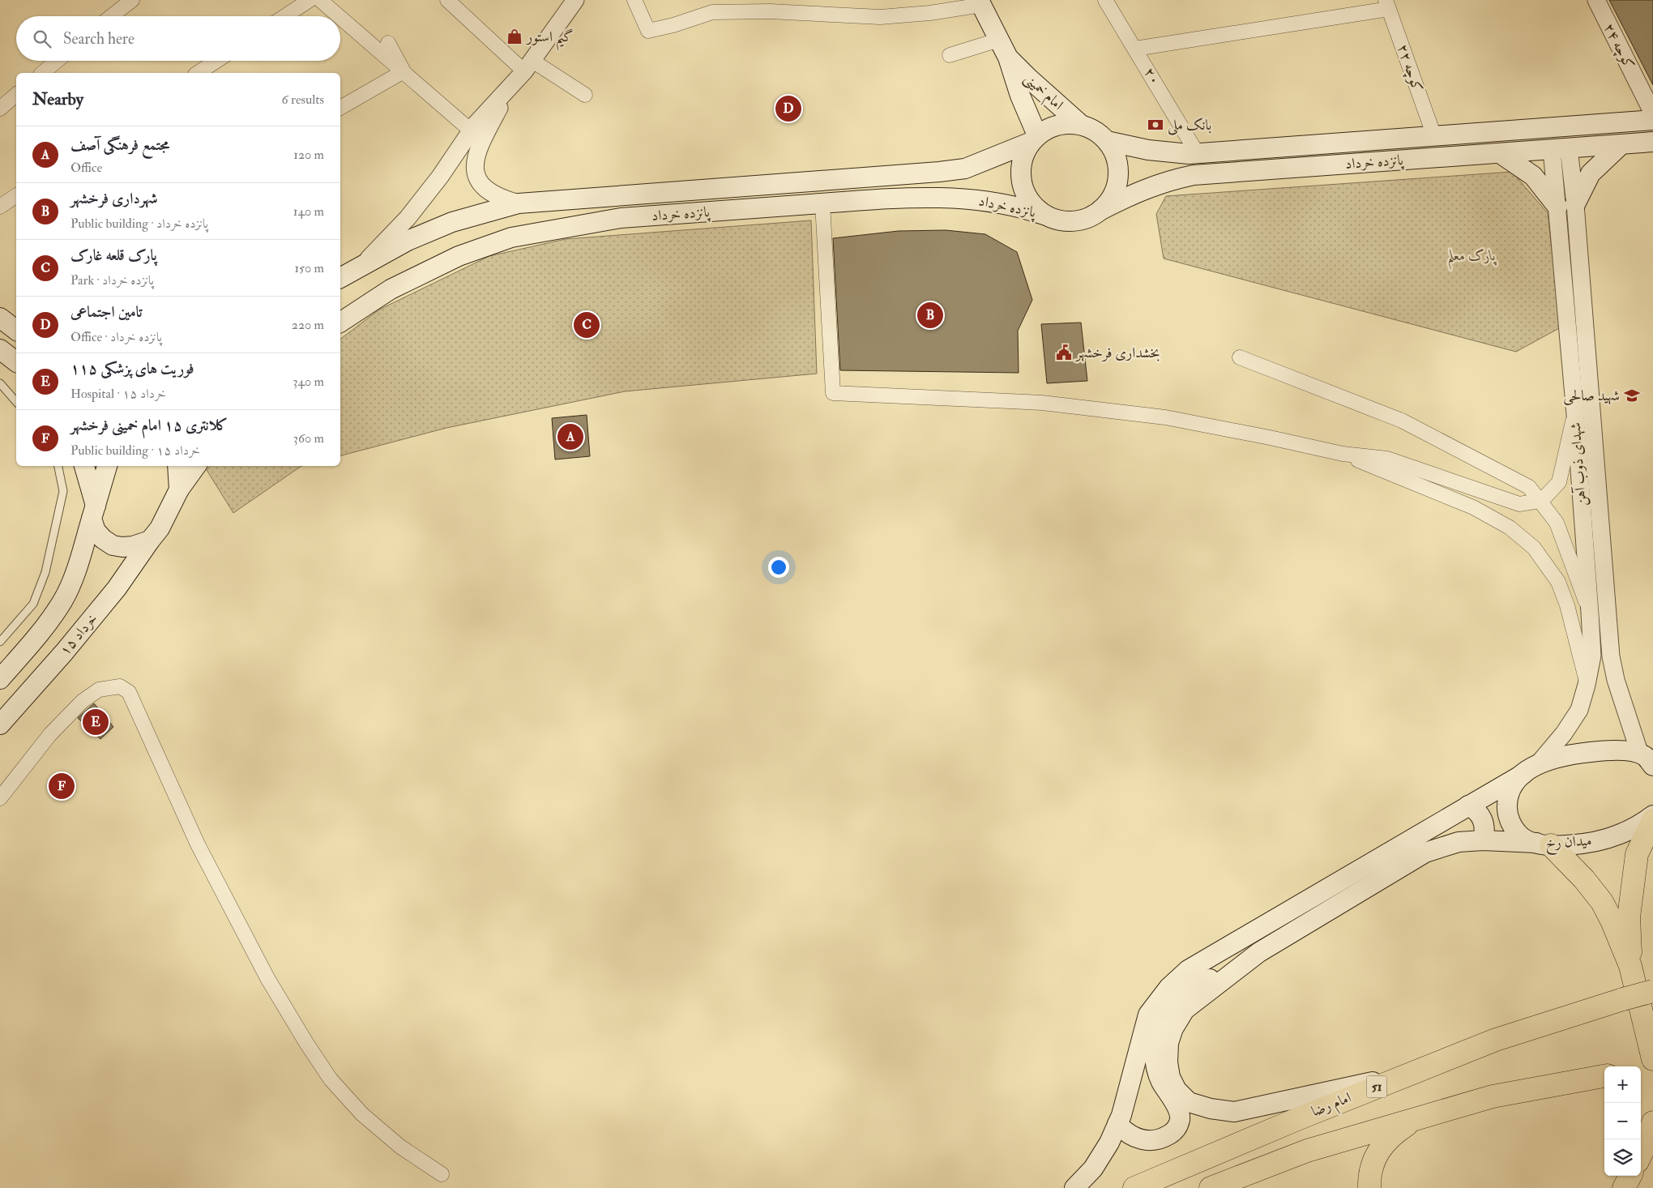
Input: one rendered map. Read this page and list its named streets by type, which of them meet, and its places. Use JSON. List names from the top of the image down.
{
  "streets": {
    "highway": ["51", "امام رضا"],
    "main road": [
      "امام خمینی",
      "پانزده خرداد",
      "۱۵ خرداد",
      "میدان رخ"
    ],
    "street": [
      "کوچه ۲۴",
      "کوچه ۲۲",
      "۲۰",
      "شهدای ذوب آهن"
    ]
  },
  "crossings": [
    ["کوچه ۲۲", "پانزده خرداد"],
    ["۲۰", "پانزده خرداد"],
    ["امام خمینی", "پانزده خرداد"],
    ["پانزده خرداد", "شهدای ذوب آهن"],
    ["شهدای ذوب آهن", "میدان رخ"]
  ],
  "parks": ["پارک معلم"],
  "places": {
    "shop": ["گیم استور"],
    "bank": ["بانک ملی"],
    "public building": ["بخشداری فرخشهر"],
    "school or university": ["شهید صالحی"]
  },
  "page": {
    "search": "Search here",
    "heading": ["Nearby", "6 results"],
    "pins": [
      "D",
      "B",
      "C",
      "A",
      "E",
      "F"
    ],
    "list": [
      {
        "mark": "A",
        "name": "مجتمع فرهنگی آصف",
        "note": "Office",
        "value": "120 m"
      },
      {
        "mark": "B",
        "name": "شهرداری فرخشهر",
        "note": "Public building · پانزده خرداد",
        "value": "140 m"
      },
      {
        "mark": "C",
        "name": "پارک قلعه غارک",
        "note": "Park · پانزده خرداد",
        "value": "150 m"
      },
      {
        "mark": "D",
        "name": "تامین اجتماعی",
        "note": "Office · پانزده خرداد",
        "value": "220 m"
      },
      {
        "mark": "E",
        "name": "فوریت های پزشکی ۱۱۵",
        "note": "Hospital · ۱۵ خرداد",
        "value": "340 m"
      },
      {
        "mark": "F",
        "name": "کلانتری ۱۵ امام خمینی فرخشهر",
        "note": "Public building · ۱۵ خرداد",
        "value": "360 m"
      }
    ],
    "map_buttons": ["+", "−"]
  }
}
